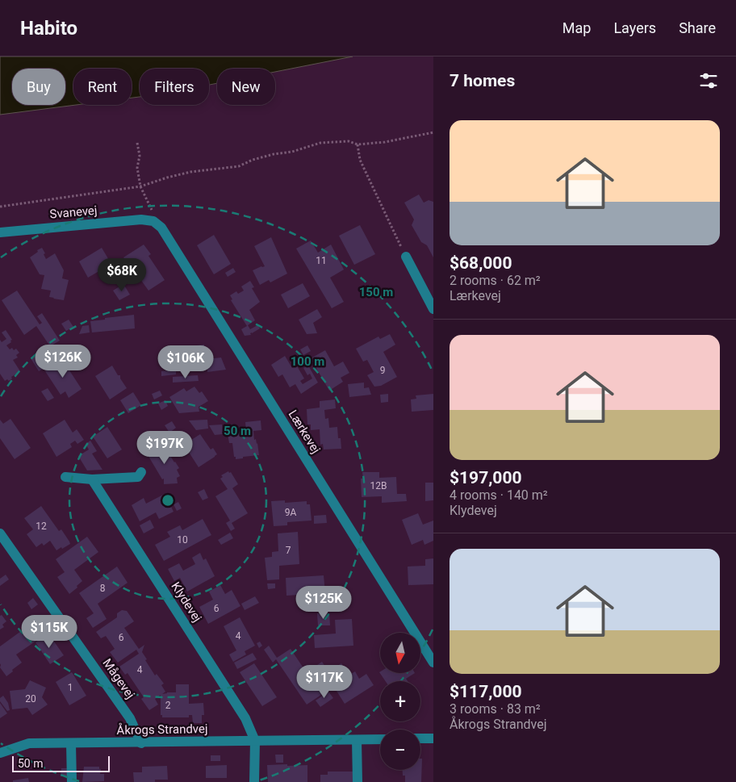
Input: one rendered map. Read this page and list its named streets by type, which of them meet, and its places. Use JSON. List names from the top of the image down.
{
  "streets": {
    "street": [
      "Svanevej",
      "Lærkevej",
      "Klydevej",
      "Mågevej",
      "Åkrogs Strandvej"
    ]
  },
  "crossings": [
    ["Svanevej", "Lærkevej"],
    ["Klydevej", "Åkrogs Strandvej"],
    ["Mågevej", "Åkrogs Strandvej"]
  ],
  "house_numbers": [
    "11",
    "9",
    "12B",
    "9A",
    "12",
    "10",
    "7",
    "8",
    "6",
    "4",
    "6",
    "4",
    "1",
    "20",
    "2"
  ],
  "scale_bar": "50 m",
  "north": "bottom",
  "page": {
    "header": "Habito",
    "nav": ["Map", "Layers", "Share"],
    "heading": "7 homes",
    "chip": [
      "Buy",
      "Rent",
      "Filters",
      "New"
    ],
    "list": [
      {
        "name": "$68,000",
        "note": "2 rooms · 62 m² · Lærkevej"
      },
      {
        "name": "$197,000",
        "note": "4 rooms · 140 m² · Klydevej"
      },
      {
        "name": "$117,000",
        "note": "3 rooms · 83 m² · Åkrogs Strandvej"
      }
    ],
    "price": [
      "$68K",
      "$126K",
      "$106K",
      "$197K",
      "$125K",
      "$115K",
      "$117K"
    ],
    "map_buttons": ["+", "−"],
    "scale": "50 m"
  },
  "rings": ["150 m", "100 m", "50 m"]
}
